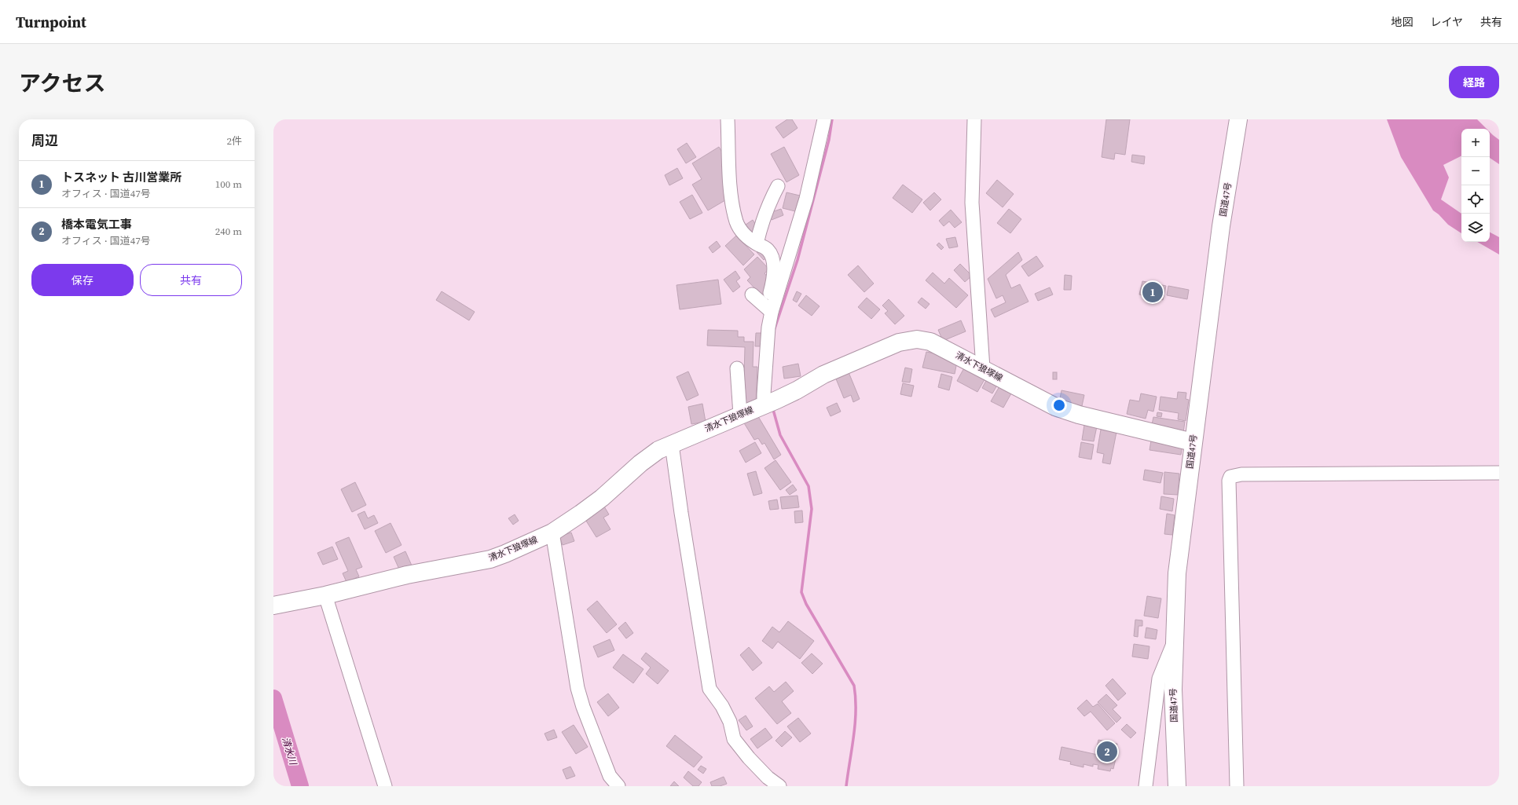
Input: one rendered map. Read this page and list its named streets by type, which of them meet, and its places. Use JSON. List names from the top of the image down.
{
  "streets": {
    "main road": ["国道47号", "清水下狼塚線"]
  },
  "crossings": [
    ["国道47号", "清水下狼塚線"]
  ],
  "water": ["清水川"],
  "page": {
    "header": "Turnpoint",
    "nav": ["地図", "レイヤ", "共有"],
    "title": "アクセス",
    "buttons": [
      "経路",
      ["保存", "共有"]
    ],
    "heading": ["周辺", "2件"],
    "map_buttons": ["+", "−"],
    "list": [
      {
        "mark": "1",
        "name": "トスネット 古川営業所",
        "note": "オフィス · 国道47号",
        "value": "100 m"
      },
      {
        "mark": "2",
        "name": "橋本電気工事",
        "note": "オフィス · 国道47号",
        "value": "240 m"
      }
    ],
    "pins": ["1", "2"]
  }
}
